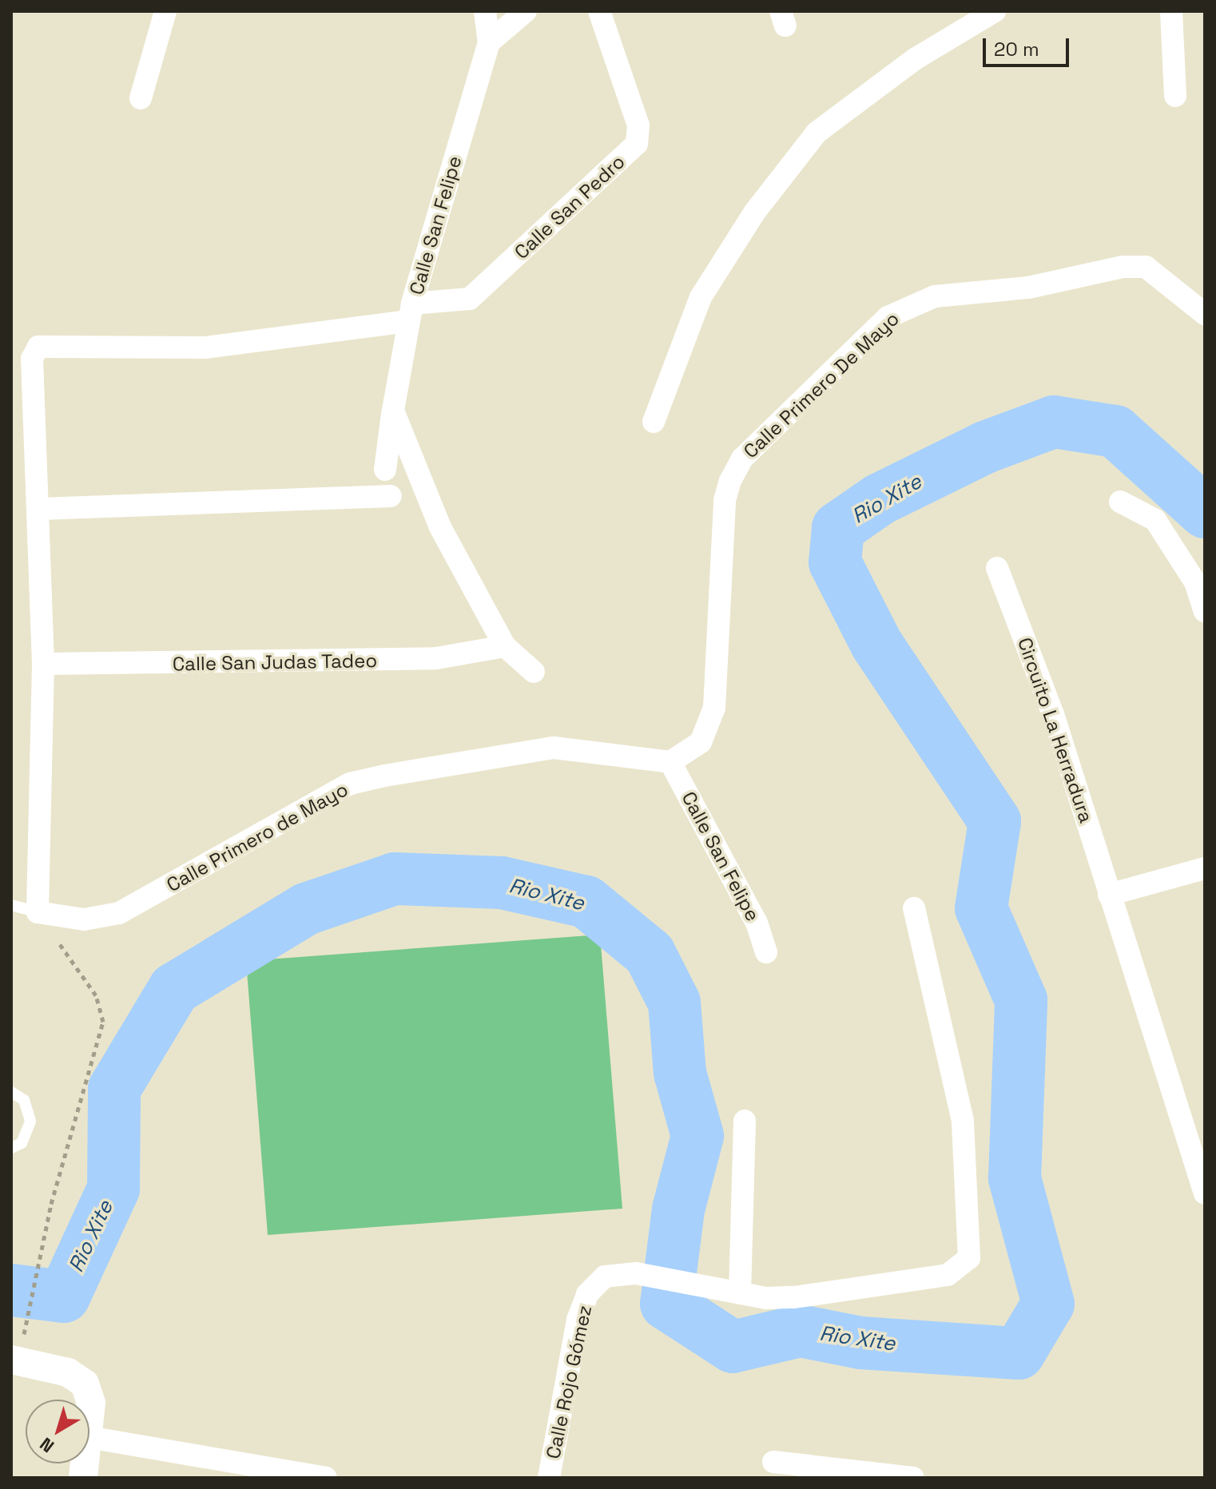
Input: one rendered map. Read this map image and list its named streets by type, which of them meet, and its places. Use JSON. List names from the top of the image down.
{
  "streets": {
    "street": [
      "Calle San Pedro",
      "Calle San Felipe",
      "Calle Primero De Mayo",
      "Calle San Judas Tadeo",
      "Circuito La Herradura",
      "Calle Primero de Mayo",
      "Calle Rojo Gómez"
    ]
  },
  "crossings": [
    ["Calle San Pedro", "Calle San Felipe"],
    ["Calle San Felipe", "Calle Primero De Mayo"],
    ["Calle San Felipe", "Calle Primero de Mayo"],
    ["Calle Primero De Mayo", "Calle Primero de Mayo"]
  ],
  "water": ["Rio Xite"],
  "scale_bar": "20 m",
  "north": "bottom left"
}
